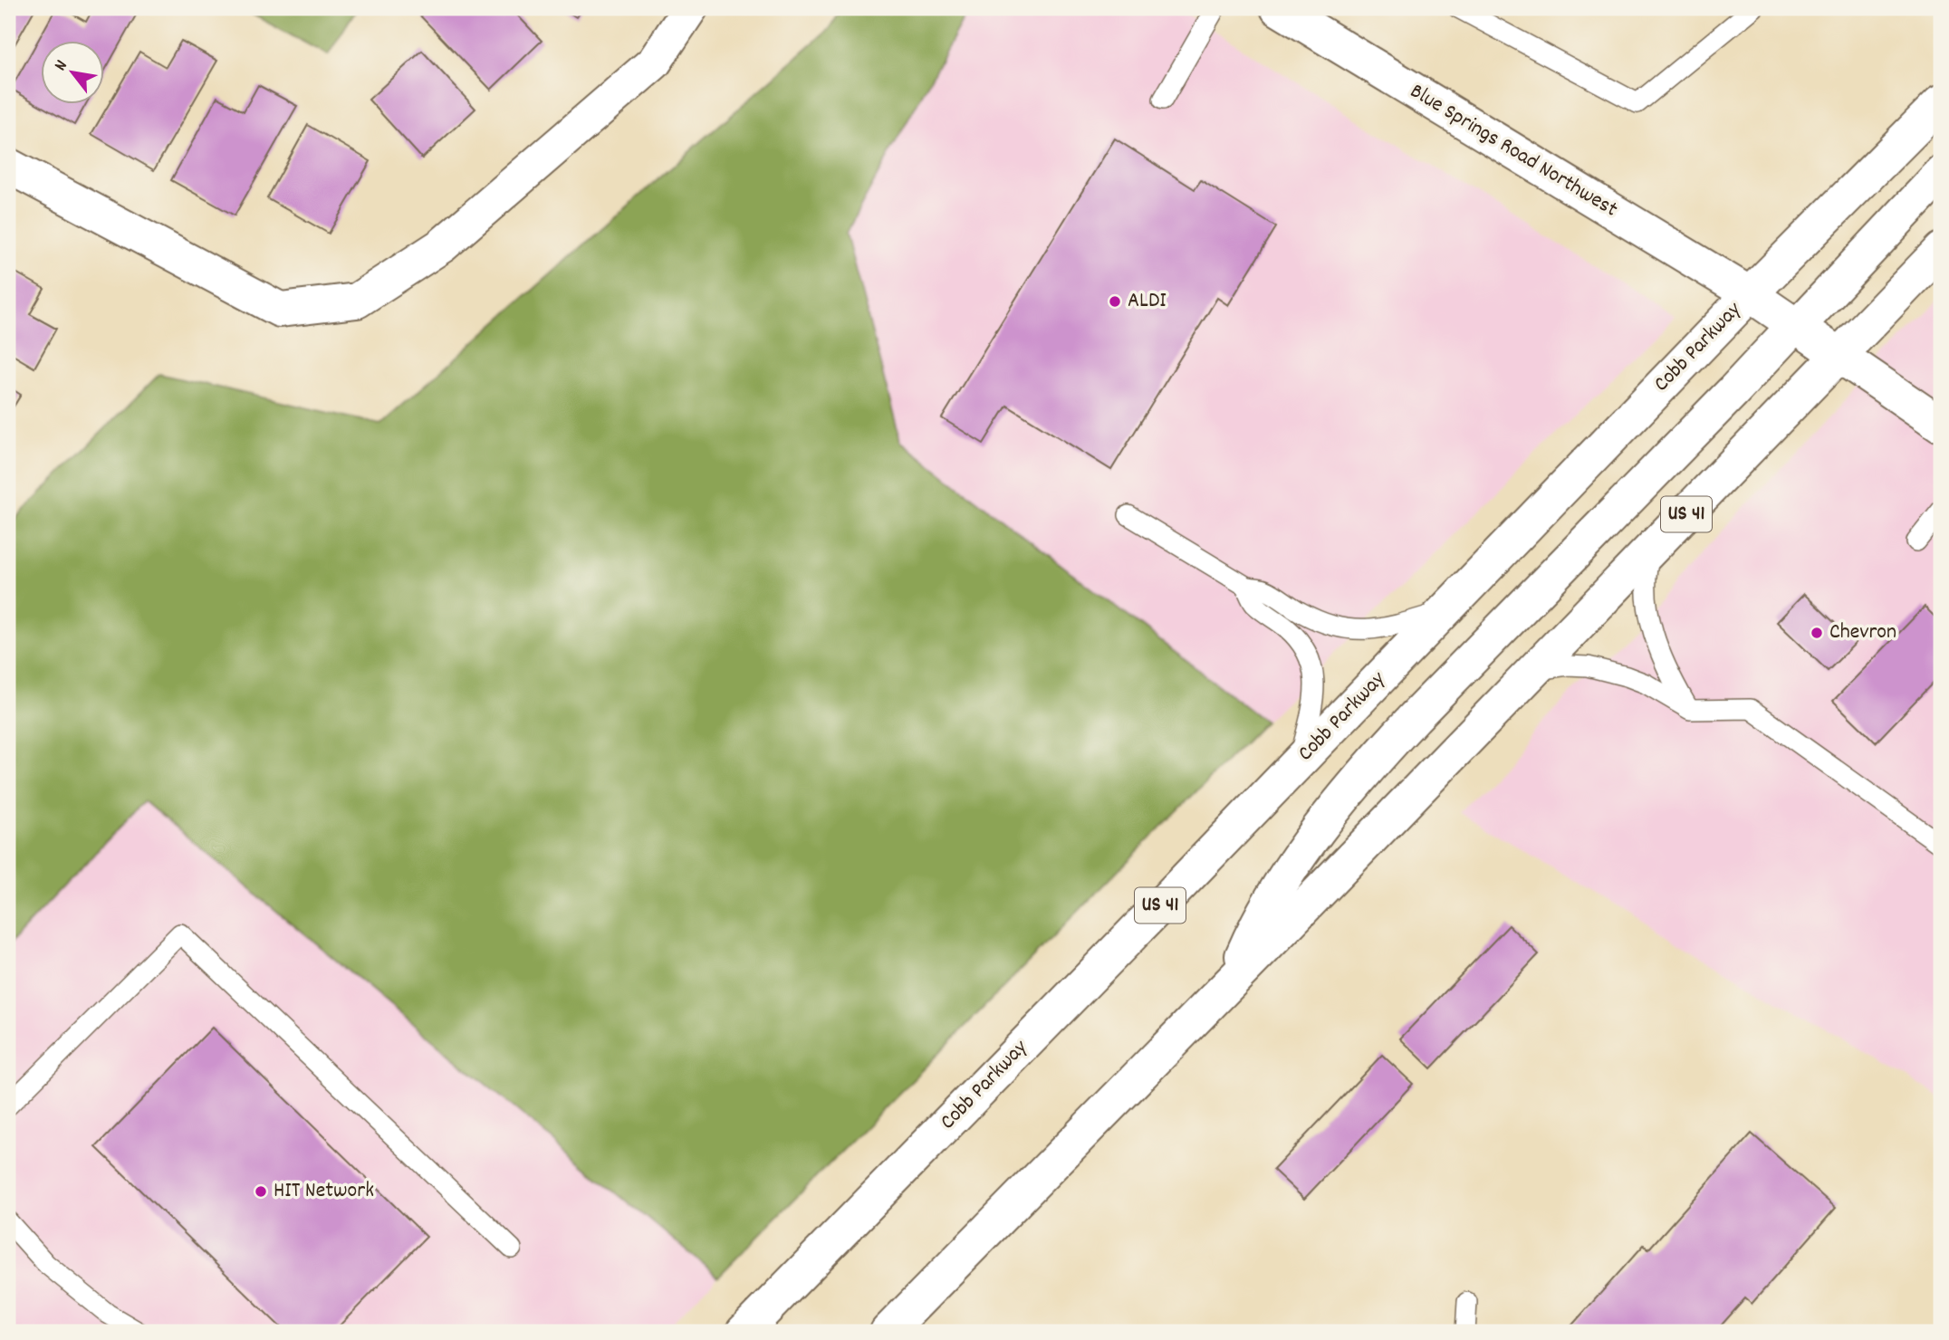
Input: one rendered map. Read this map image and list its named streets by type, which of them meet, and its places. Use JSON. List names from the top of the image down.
{
  "streets": {
    "main road": ["Blue Springs Road Northwest", "Cobb Parkway", "US 41"]
  },
  "crossings": [
    ["Blue Springs Road Northwest", "Cobb Parkway"],
    ["Blue Springs Road Northwest", "US 41"]
  ],
  "places": ["ALDI", "Chevron", "HIT Network"],
  "north": "top left"
}
